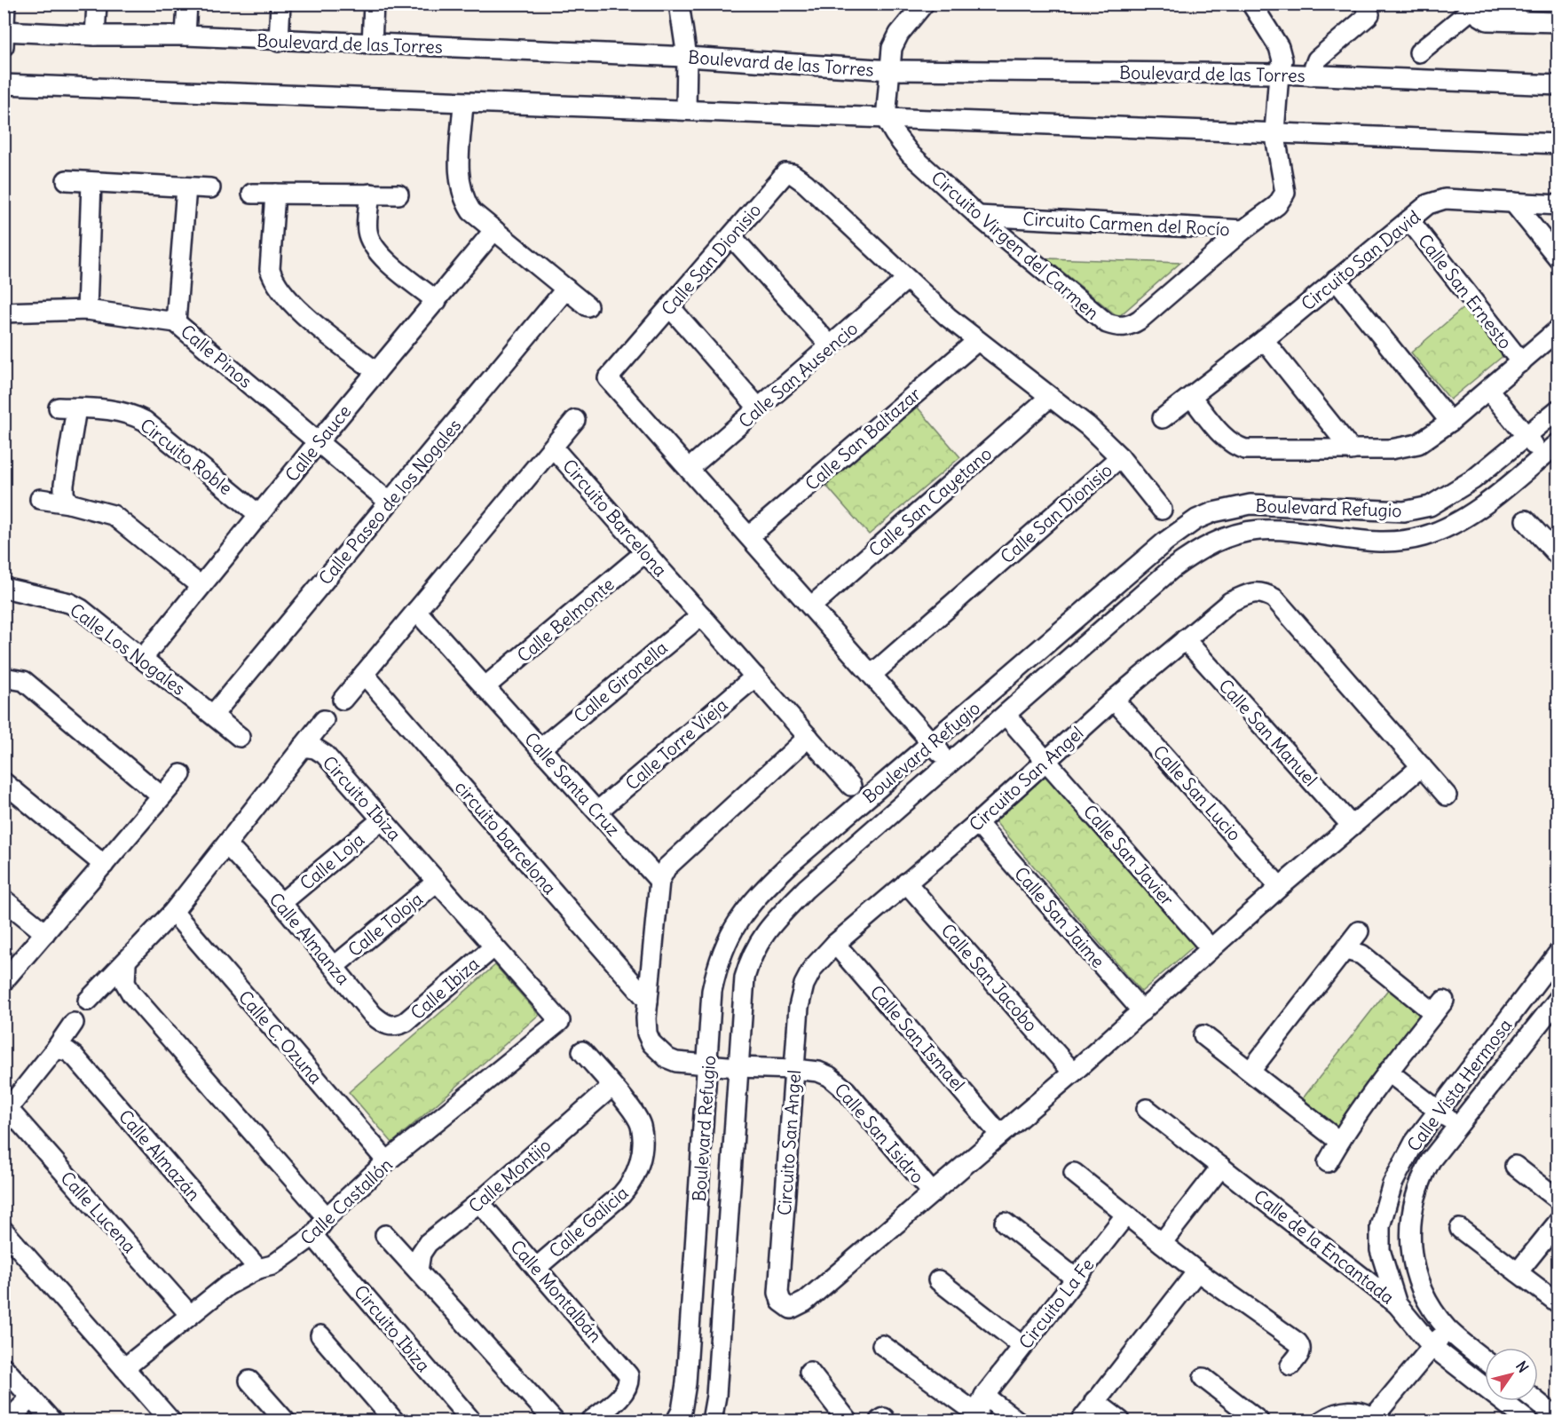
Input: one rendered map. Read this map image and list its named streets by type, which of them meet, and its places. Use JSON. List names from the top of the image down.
{
  "streets": {
    "street": [
      "Boulevard de las Torres",
      "Circuito Carmen del Rocío",
      "Circuito Virgen del Carmen",
      "Calle San Dionisio",
      "Circuito San David",
      "Calle San Ernesto",
      "Calle Pinos",
      "Calle San Ausencio",
      "Calle San Baltazar",
      "Calle Sauce",
      "Circuito Roble",
      "Calle Paseo de los Nogales",
      "Calle San Cayetano",
      "Boulevard Refugio",
      "Circuito Barcelona",
      "Calle Belmonte",
      "Calle Los Nogales",
      "Calle Gironella",
      "Calle San Manuel",
      "Calle Torre Vieja",
      "Circuito San Angel",
      "Calle Santa Cruz",
      "Calle San Lucio",
      "Circuito Ibiza",
      "circuito barcelona",
      "Calle San Javier",
      "Calle Loja",
      "Calle San Jaime",
      "Calle Toloja",
      "Calle Almanza",
      "Calle San Jacobo",
      "Calle Ibiza",
      "Calle C. Ozuna",
      "Calle San Ismael",
      "Calle Vista Hermosa",
      "Calle San Isidro",
      "Calle Almazán",
      "Calle Montijo",
      "Calle Castallón",
      "Calle Lucena",
      "Calle Galicia",
      "Calle de la Encantada",
      "Calle Montalbán",
      "Circuito La Fe"
    ]
  },
  "crossings": [
    ["Boulevard de las Torres", "Circuito Virgen del Carmen"],
    ["Circuito Carmen del Rocío", "Circuito Virgen del Carmen"],
    ["Calle San Dionisio", "Calle San Ausencio"],
    ["Calle San Dionisio", "Calle San Baltazar"],
    ["Calle San Dionisio", "Calle San Cayetano"],
    ["Calle San Dionisio", "Boulevard Refugio"],
    ["Circuito San David", "Calle San Ernesto"],
    ["Calle Pinos", "Calle Sauce"],
    ["Calle Pinos", "Calle Paseo de los Nogales"],
    ["Calle Sauce", "Circuito Roble"],
    ["Calle Sauce", "Calle Los Nogales"],
    ["Calle Paseo de los Nogales", "Calle Los Nogales"],
    ["Boulevard Refugio", "Calle San Javier"],
    ["Circuito Barcelona", "Calle Belmonte"],
    ["Circuito Barcelona", "Calle Gironella"],
    ["Circuito Barcelona", "Calle Torre Vieja"],
    ["Circuito Barcelona", "circuito barcelona"],
    ["Calle Belmonte", "Calle Santa Cruz"],
    ["Calle Gironella", "Calle Santa Cruz"],
    ["Calle San Manuel", "Circuito San Angel"],
    ["Calle Torre Vieja", "Calle Santa Cruz"],
    ["Circuito San Angel", "Calle San Lucio"],
    ["Circuito San Angel", "Calle San Javier"],
    ["Circuito San Angel", "Calle San Jaime"],
    ["Circuito San Angel", "Calle San Jacobo"],
    ["Circuito San Angel", "Calle San Ismael"],
    ["Circuito San Angel", "Calle San Isidro"],
    ["Circuito Ibiza", "Calle Loja"],
    ["Circuito Ibiza", "Calle Toloja"],
    ["Circuito Ibiza", "Calle Almanza"],
    ["Circuito Ibiza", "Calle Ibiza"],
    ["Circuito Ibiza", "Calle C. Ozuna"],
    ["Circuito Ibiza", "Calle Castallón"],
    ["Calle Loja", "Calle Almanza"],
    ["Calle Toloja", "Calle Almanza"],
    ["Calle Almanza", "Calle Ibiza"],
    ["Calle C. Ozuna", "Calle Castallón"],
    ["Calle Vista Hermosa", "Calle de la Encantada"],
    ["Calle Almazán", "Calle Castallón"],
    ["Calle Montijo", "Calle Galicia"],
    ["Calle Montijo", "Calle Montalbán"],
    ["Calle Castallón", "Calle Lucena"],
    ["Calle Galicia", "Calle Montalbán"]
  ],
  "north": "top right"
}
